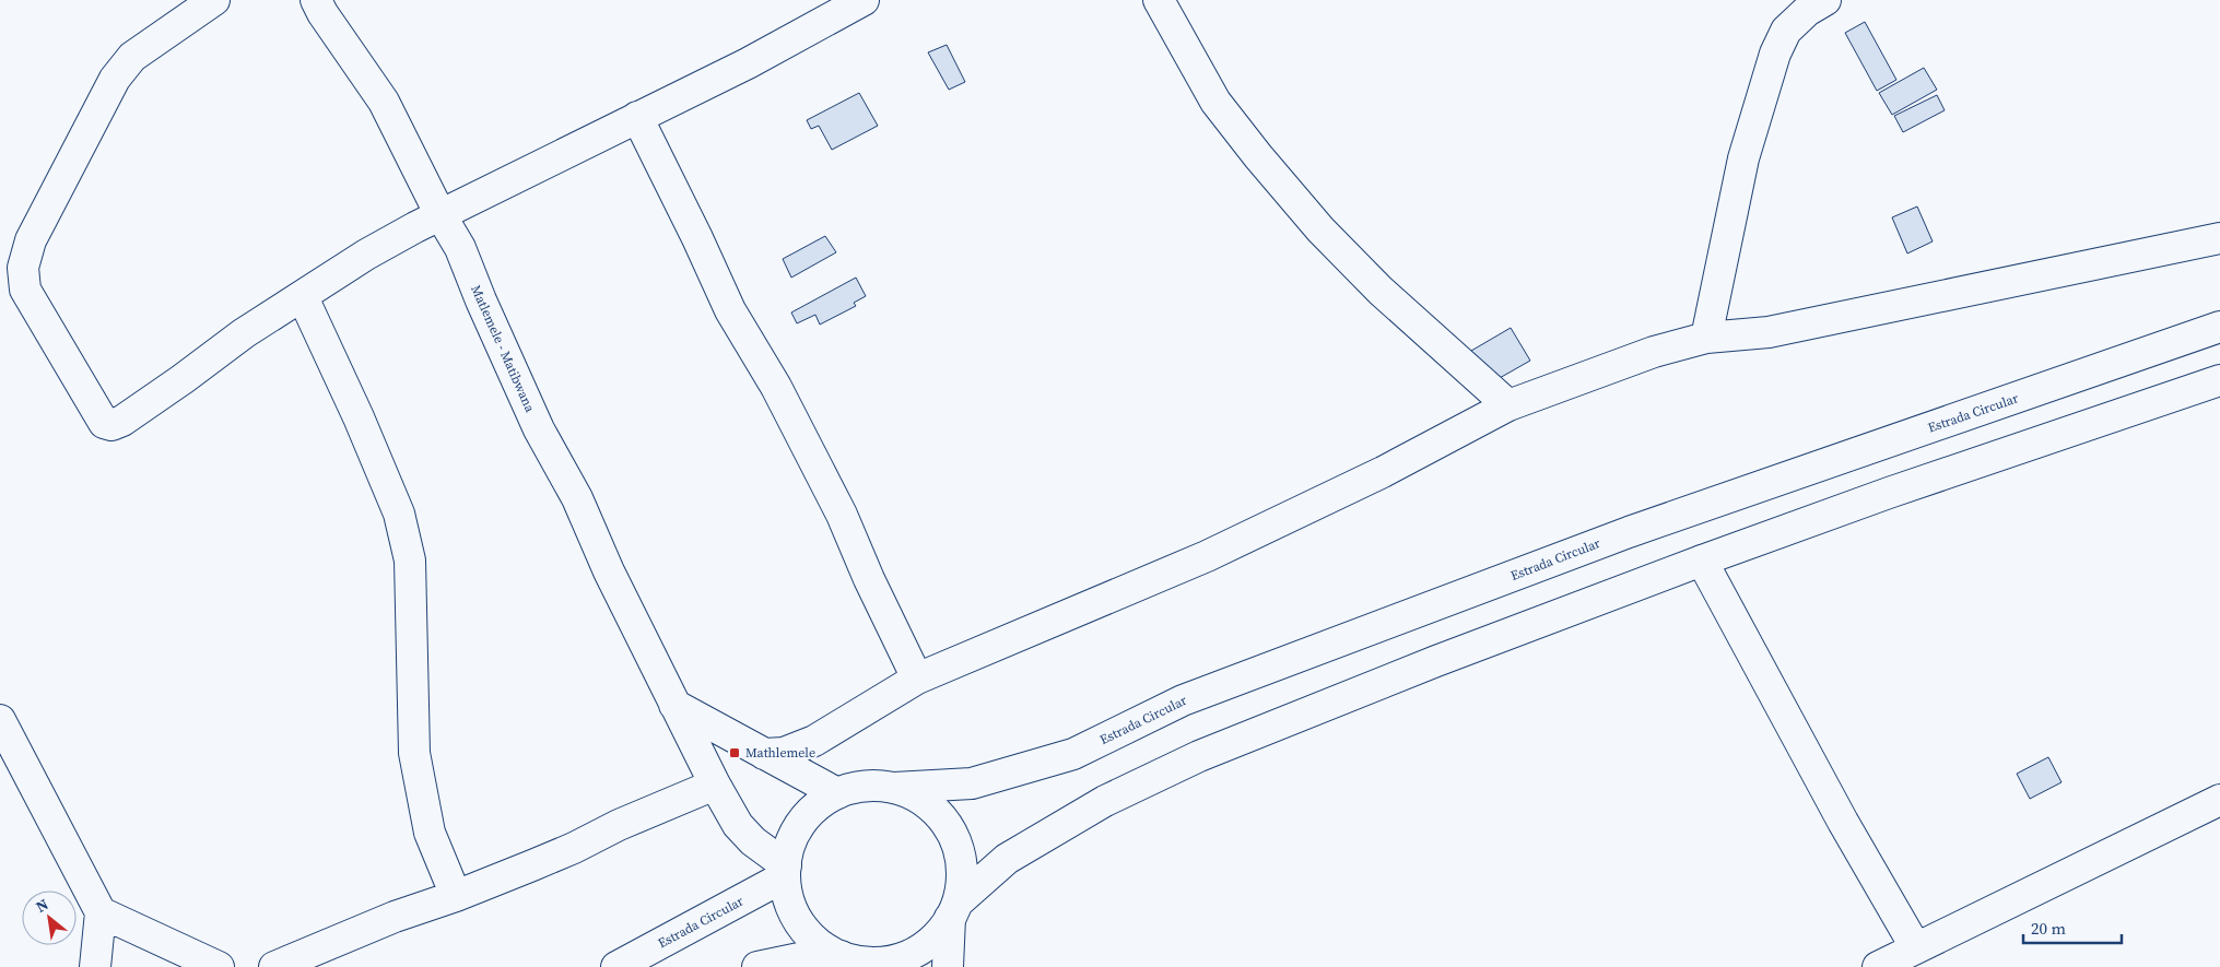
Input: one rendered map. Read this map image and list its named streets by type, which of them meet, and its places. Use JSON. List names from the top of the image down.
{
  "streets": {
    "street": ["Matlemele - Matibwana", "Estrada Circular"]
  },
  "crossings": [
    ["Matlemele - Matibwana", "Estrada Circular"]
  ],
  "places": {
    "transit": ["Mathlemele"]
  },
  "scale_bar": "20 m",
  "north": "top left"
}
